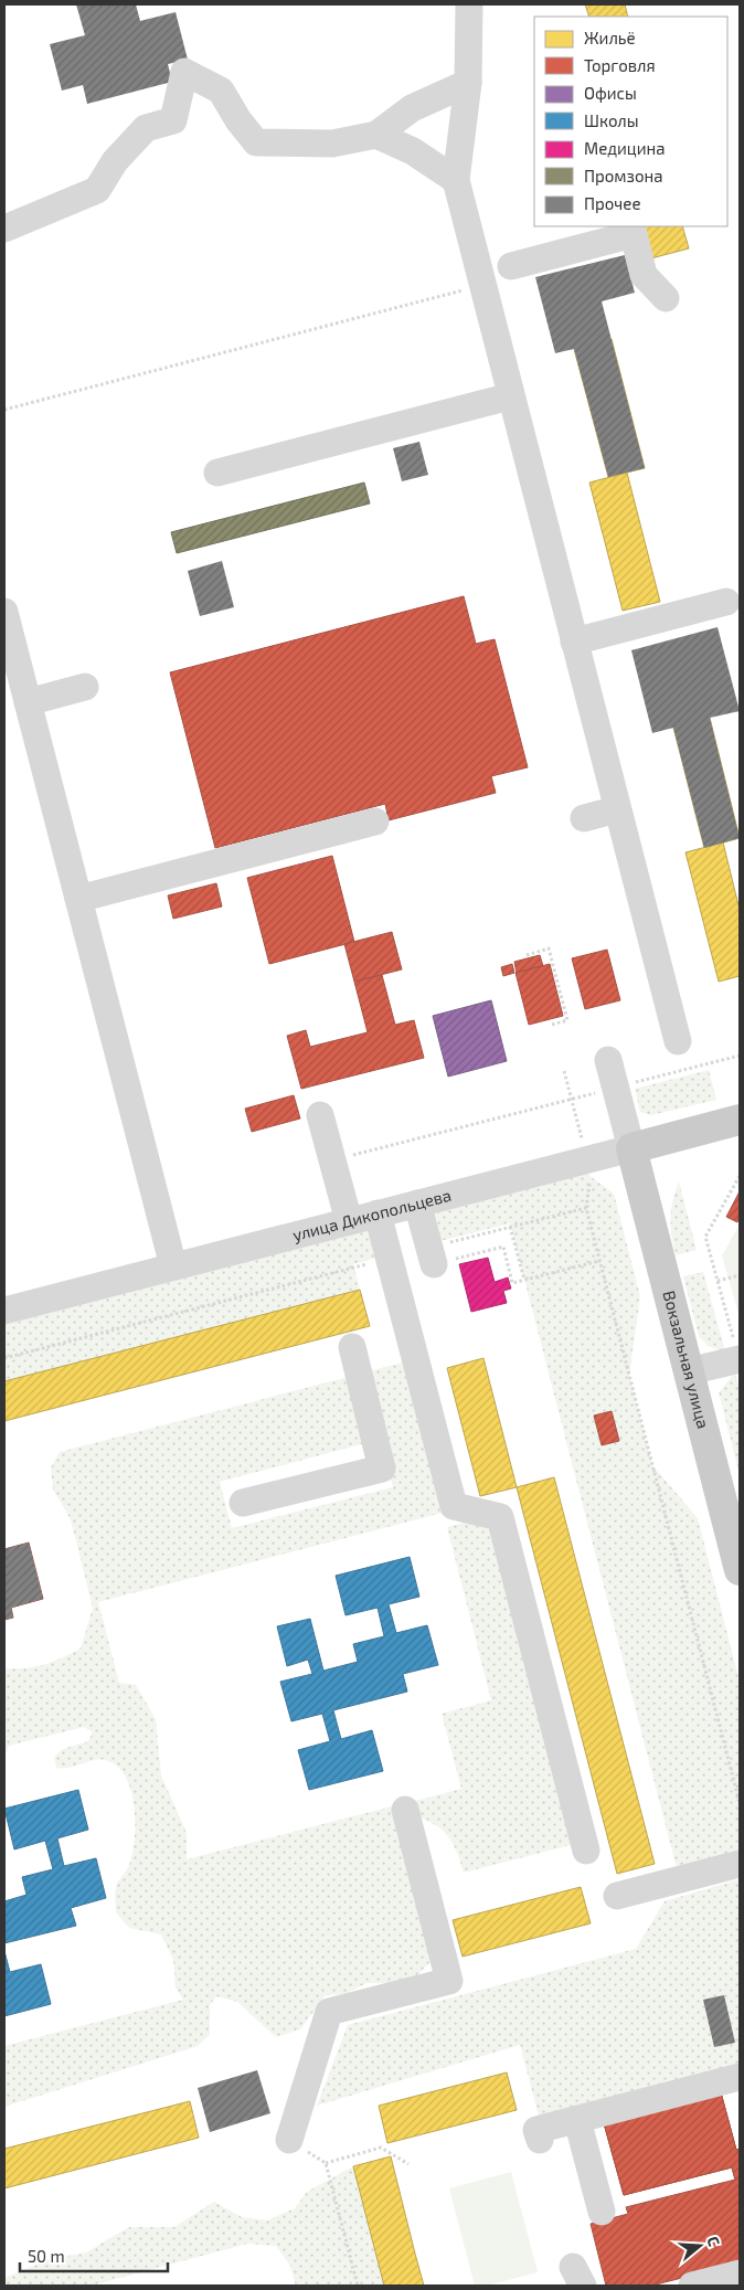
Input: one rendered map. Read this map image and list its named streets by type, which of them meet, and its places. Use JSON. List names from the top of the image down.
{
  "streets": {
    "main road": ["улица Дикопольцева", "Вокзальная улица"]
  },
  "crossings": [
    ["улица Дикопольцева", "Вокзальная улица"]
  ],
  "legend": [
    "Жильё",
    "Торговля",
    "Офисы",
    "Школы",
    "Медицина",
    "Промзона",
    "Прочее"
  ],
  "scale_bar": "50 m",
  "north": "right"
}
